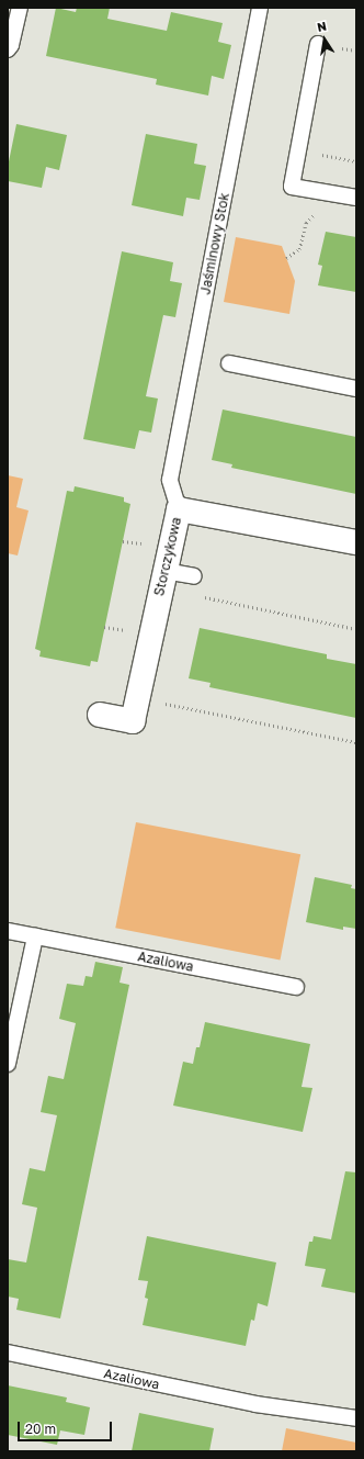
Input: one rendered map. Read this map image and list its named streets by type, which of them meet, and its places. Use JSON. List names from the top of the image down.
{
  "streets": {
    "street": ["Storczykowa"],
    "lane": ["Jaśminowy Stok", "Azaliowa"]
  },
  "crossings": [
    ["Jaśminowy Stok", "Storczykowa"]
  ],
  "scale_bar": "20 m",
  "north": "top"
}
